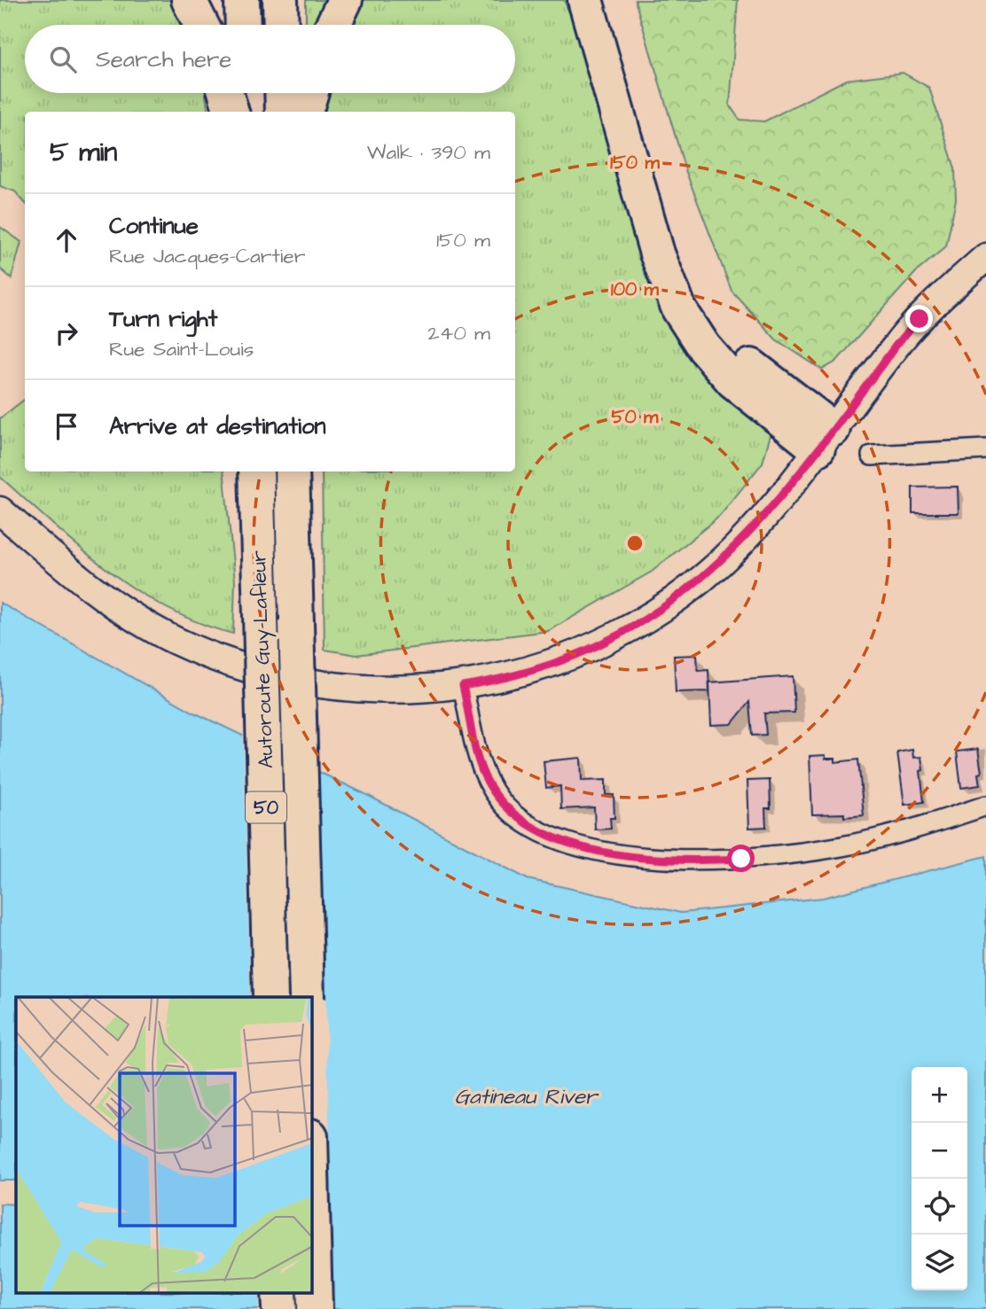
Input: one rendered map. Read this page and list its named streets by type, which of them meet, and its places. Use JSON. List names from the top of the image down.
{
  "streets": {
    "highway": ["Autoroute Guy-Lafleur", "50"]
  },
  "water": ["Gatineau River"],
  "page": {
    "search": "Search here",
    "heading": ["5 min", "Walk · 390 m"],
    "list": [
      ["Continue", "Rue Jacques-Cartier", "150 m"],
      ["Turn right", "Rue Saint-Louis", "240 m"],
      "Arrive at destination"
    ],
    "map_buttons": ["+", "−"]
  },
  "rings": ["150 m", "100 m", "50 m"]
}
